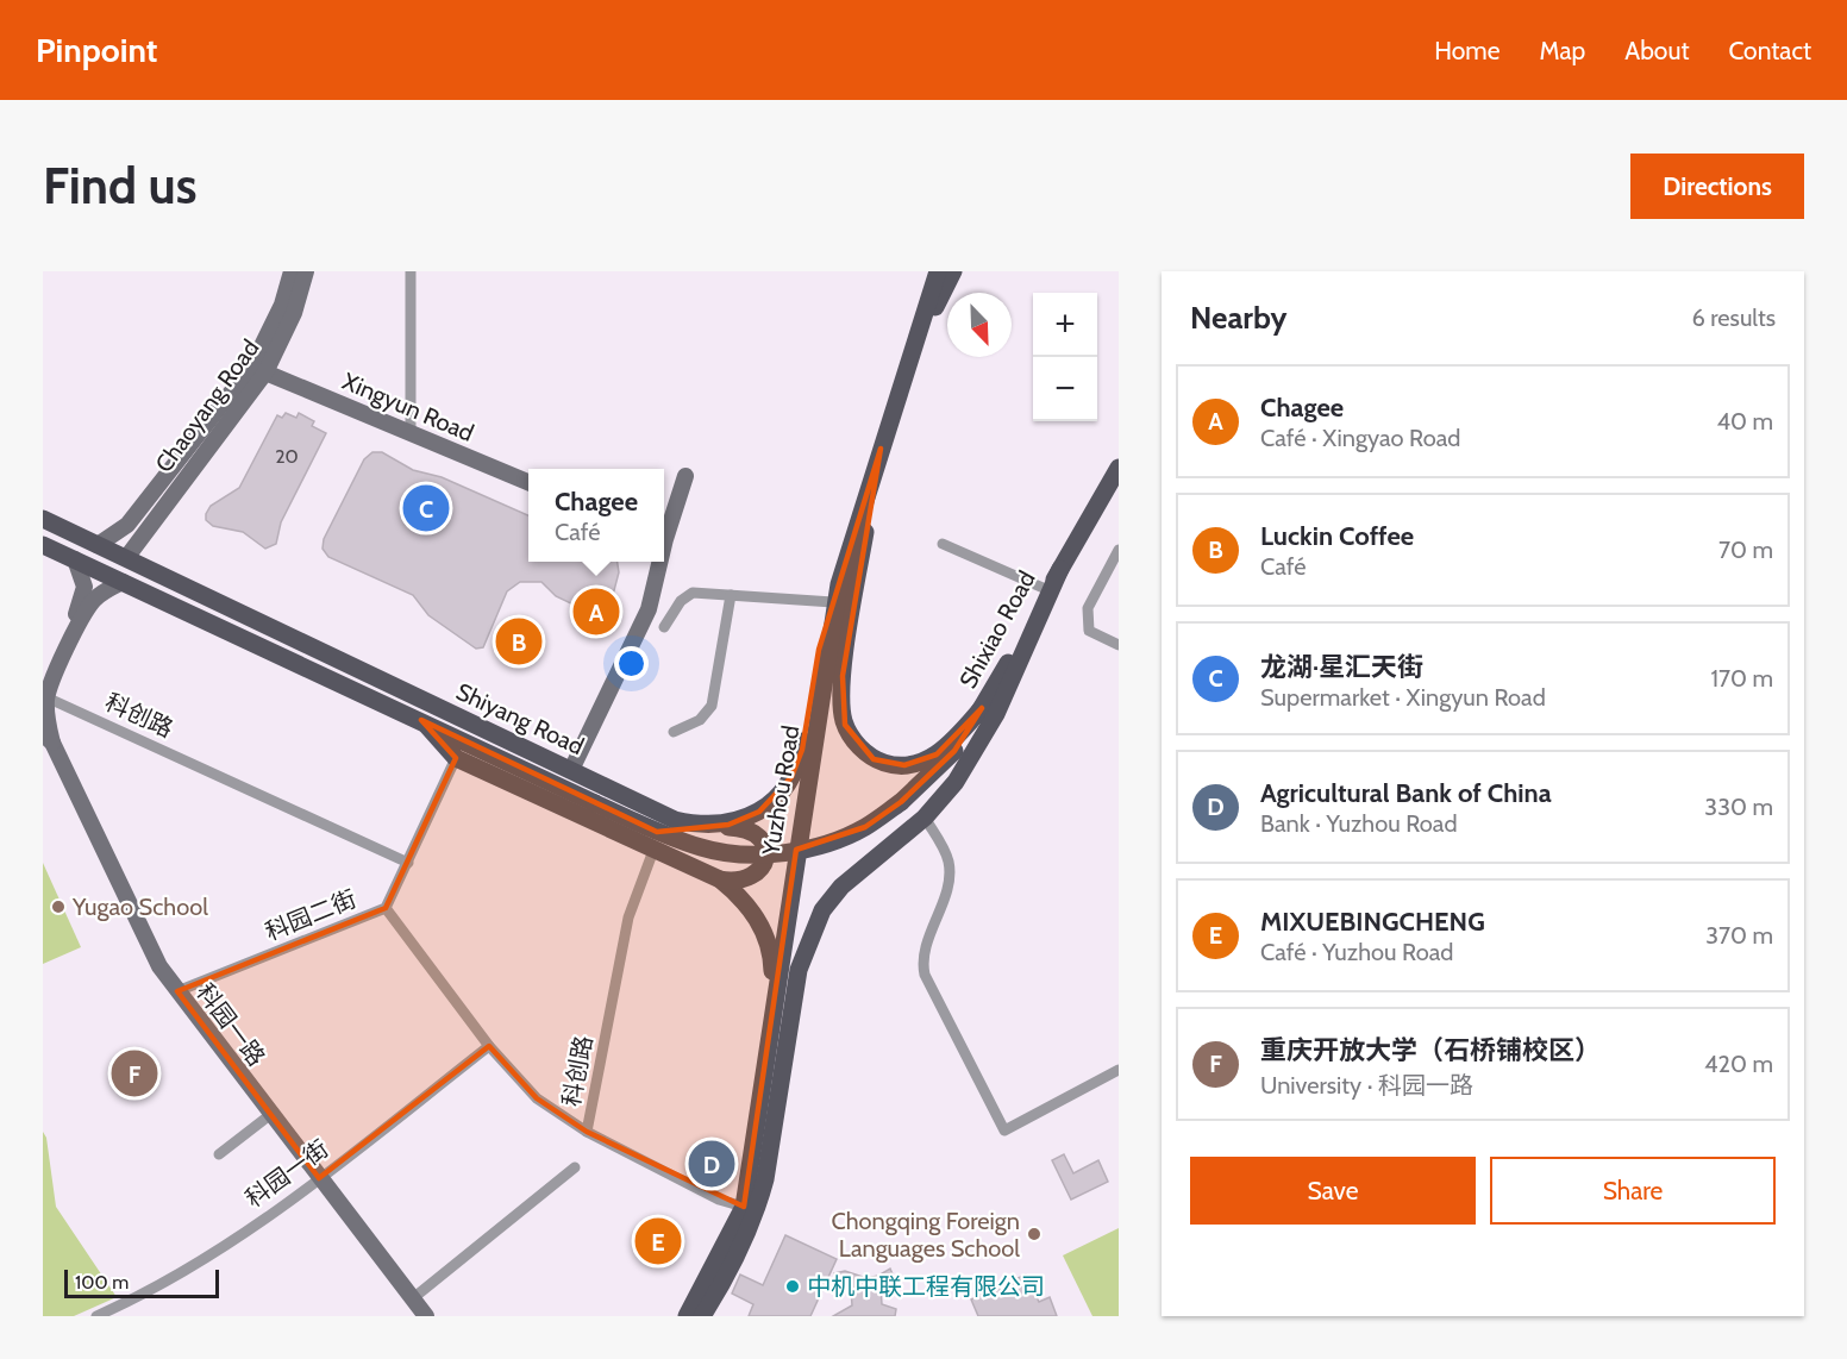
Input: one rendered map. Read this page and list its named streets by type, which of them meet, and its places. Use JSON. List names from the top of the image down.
{
  "streets": {
    "main road": ["Shixiao Road", "Shiyang Road", "Yuzhou Road"],
    "street": [
      "Chaoyang Road",
      "Xingyun Road",
      "科创路",
      "科园二街",
      "科园一路",
      "科园一街"
    ]
  },
  "crossings": [
    ["Chaoyang Road", "Xingyun Road"],
    ["Chaoyang Road", "Shiyang Road"],
    ["Shixiao Road", "Shiyang Road"],
    ["科创路", "科园二街"],
    ["科创路", "科园一路"],
    ["科创路", "科园一街"],
    ["Shiyang Road", "Yuzhou Road"],
    ["科园二街", "科园一路"],
    ["科园一路", "科园一街"]
  ],
  "places": ["Yugao School", "Chongqing Foreign Languages School", "中机中联工程有限公司"],
  "house_numbers": ["20"],
  "scale_bar": "100 m",
  "north": "bottom right",
  "page": {
    "header": "Pinpoint",
    "nav": [
      "Home",
      "Map",
      "About",
      "Contact"
    ],
    "buttons": [
      "Directions",
      ["Save", "Share"]
    ],
    "title": "Find us",
    "heading": ["Nearby", "6 results"],
    "map_buttons": ["+", "−"],
    "list": [
      {
        "mark": "A",
        "name": "Chagee",
        "note": "Café · Xingyao Road",
        "value": "40 m"
      },
      {
        "mark": "B",
        "name": "Luckin Coffee",
        "note": "Café",
        "value": "70 m"
      },
      {
        "mark": "C",
        "name": "龙湖·星汇天街",
        "note": "Supermarket · Xingyun Road",
        "value": "170 m"
      },
      {
        "mark": "D",
        "name": "Agricultural Bank of China",
        "note": "Bank · Yuzhou Road",
        "value": "330 m"
      },
      {
        "mark": "E",
        "name": "MIXUEBINGCHENG",
        "note": "Café · Yuzhou Road",
        "value": "370 m"
      },
      {
        "mark": "F",
        "name": "重庆开放大学（石桥铺校区）",
        "note": "University · 科园一路",
        "value": "420 m"
      }
    ],
    "popup": ["Chagee", "Café"],
    "pins": [
      "C",
      "A",
      "B",
      "F",
      "D",
      "E"
    ],
    "scale": "100 m"
  }
}
